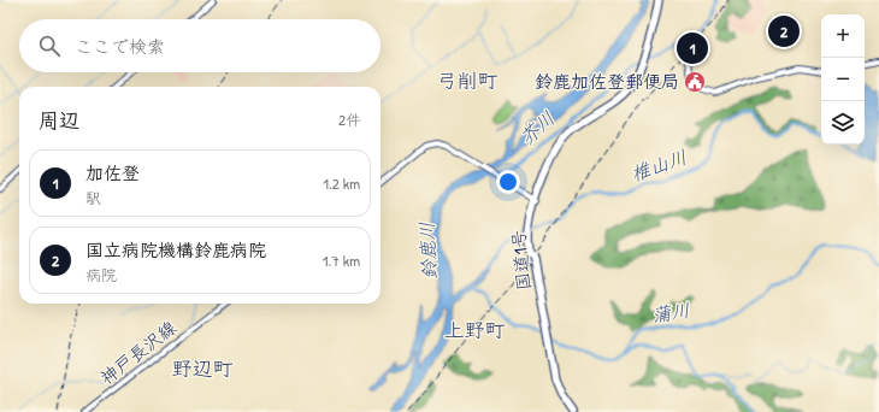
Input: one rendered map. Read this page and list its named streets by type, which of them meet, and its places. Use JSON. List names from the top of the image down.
{
  "streets": {
    "highway": ["国道1号"],
    "main road": ["神戸長沢線"]
  },
  "districts": ["弓削町", "上野町", "野辺町"],
  "water": [
    "芥川",
    "椎山川",
    "鈴鹿川",
    "蒲川"
  ],
  "places": {
    "public building": ["鈴鹿加佐登郵便局"]
  },
  "page": {
    "pins": ["2", "1"],
    "map_buttons": ["+", "−"],
    "search": "ここで検索",
    "heading": ["周辺", "2件"],
    "list": [
      {
        "mark": "1",
        "name": "加佐登",
        "note": "駅",
        "value": "1.2 km"
      },
      {
        "mark": "2",
        "name": "国立病院機構鈴鹿病院",
        "note": "病院",
        "value": "1.7 km"
      }
    ]
  }
}
